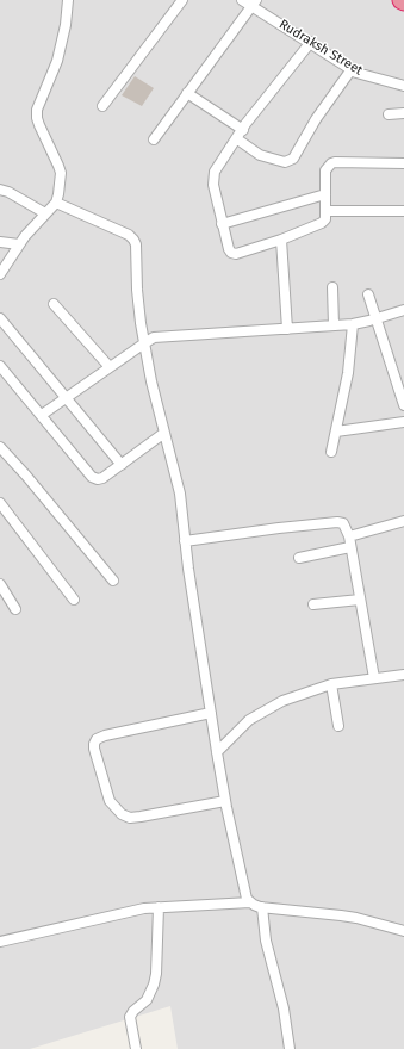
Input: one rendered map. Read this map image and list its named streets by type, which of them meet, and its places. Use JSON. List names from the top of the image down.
{
  "streets": {
    "street": ["Rudraksh Street"]
  }
}
